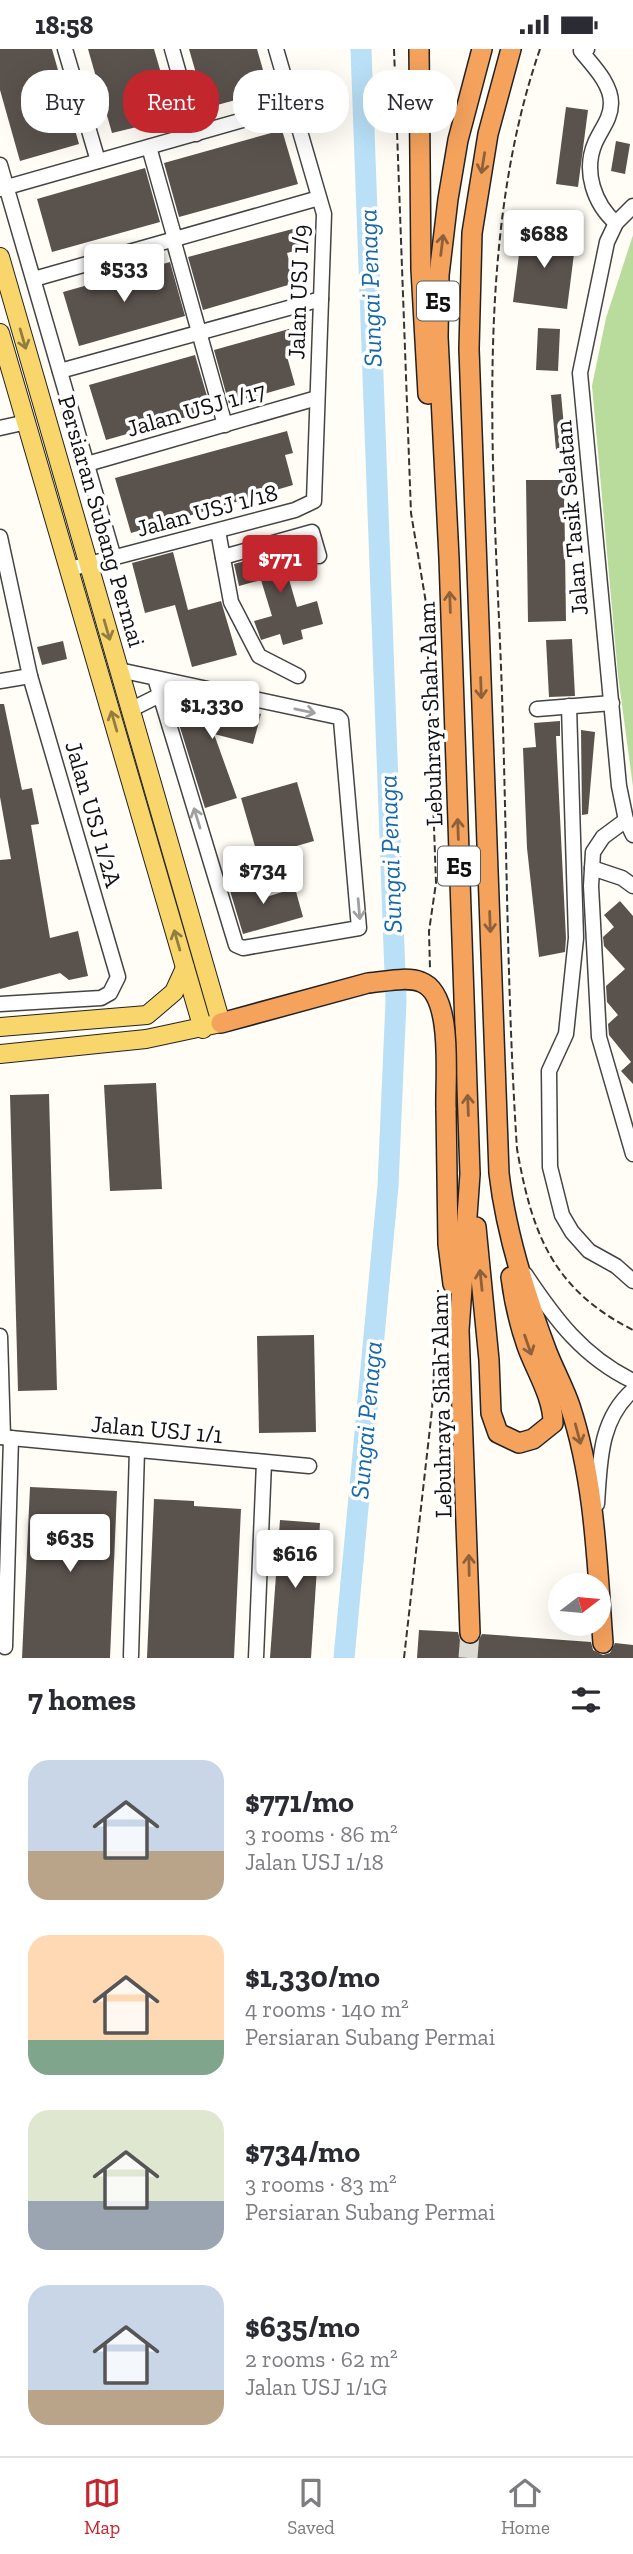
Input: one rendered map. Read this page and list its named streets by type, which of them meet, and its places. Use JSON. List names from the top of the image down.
{
  "streets": {
    "highway": ["E5", "Lebuhraya Shah Alam"],
    "main road": ["Persiaran Subang Permai"],
    "street": [
      "Jalan USJ 1/9",
      "Jalan USJ 1/17",
      "Jalan USJ 1/18",
      "Jalan Tasik Selatan",
      "Jalan USJ 1/2A",
      "Jalan USJ 1/1"
    ]
  },
  "crossings": [
    ["Jalan USJ 1/9", "Jalan USJ 1/17"],
    ["Jalan USJ 1/9", "Jalan USJ 1/18"],
    ["Jalan USJ 1/18", "Persiaran Subang Permai"]
  ],
  "water": ["Sungai Penaga"],
  "north": "right",
  "page": {
    "status": "18:58",
    "chip": [
      "Buy",
      "Rent",
      "Filters",
      "New"
    ],
    "price": [
      "$688",
      "$533",
      "$771",
      "$1,330",
      "$734",
      "$635",
      "$616"
    ],
    "heading": "7 homes",
    "list": [
      {
        "name": "$771/mo",
        "note": "3 rooms · 86 m² · Jalan USJ 1/18"
      },
      {
        "name": "$1,330/mo",
        "note": "4 rooms · 140 m² · Persiaran Subang Permai"
      },
      {
        "name": "$734/mo",
        "note": "3 rooms · 83 m² · Persiaran Subang Permai"
      },
      {
        "name": "$635/mo",
        "note": "2 rooms · 62 m² · Jalan USJ 1/1G"
      }
    ],
    "tabs": ["Map", "Saved", "Home"]
  }
}
